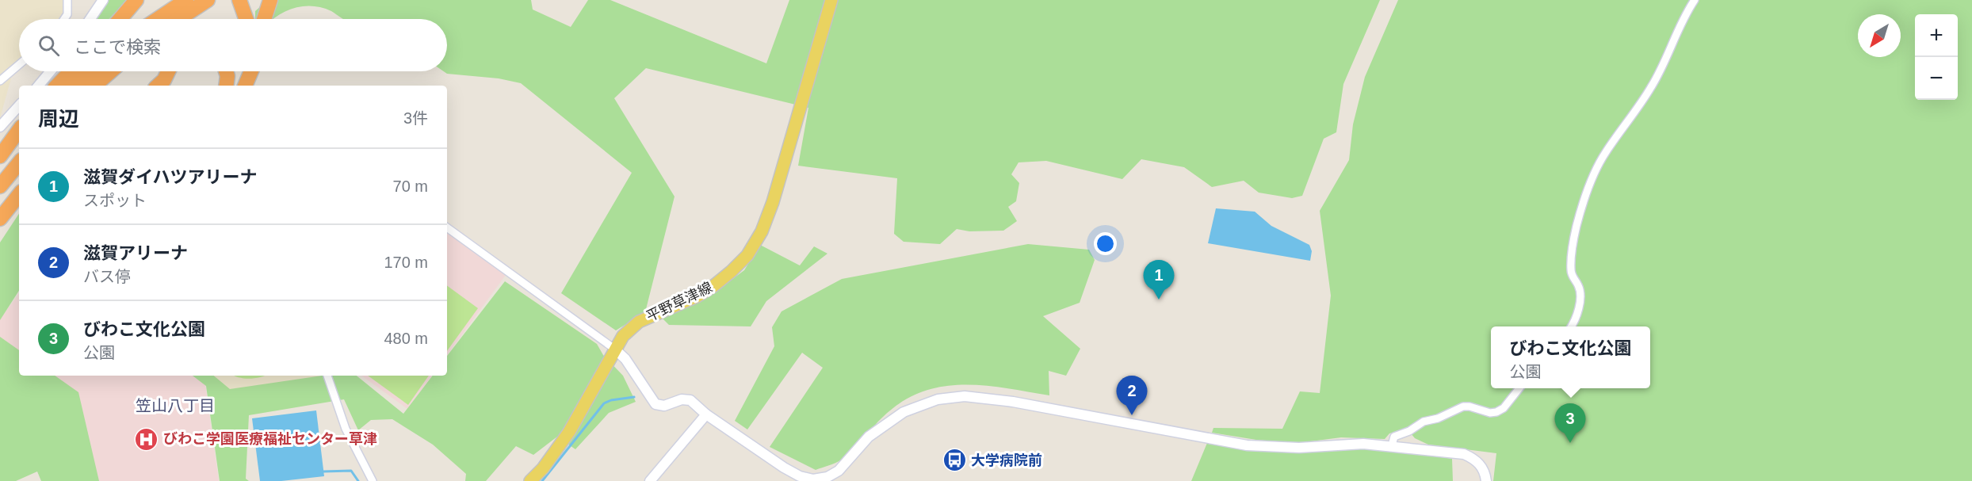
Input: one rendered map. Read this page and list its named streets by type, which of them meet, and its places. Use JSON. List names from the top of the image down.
{
  "streets": {
    "main road": ["平野草津線"]
  },
  "districts": ["笠山八丁目"],
  "places": {
    "hospital": ["びわこ学園医療福祉センター草津"],
    "bus stop": ["大学病院前"]
  },
  "north": "bottom left",
  "page": {
    "map_buttons": ["+", "−"],
    "search": "ここで検索",
    "heading": ["周辺", "3件"],
    "list": [
      {
        "mark": "1",
        "name": "滋賀ダイハツアリーナ",
        "note": "スポット",
        "value": "70 m"
      },
      {
        "mark": "2",
        "name": "滋賀アリーナ",
        "note": "バス停",
        "value": "170 m"
      },
      {
        "mark": "3",
        "name": "びわこ文化公園",
        "note": "公園",
        "value": "480 m"
      }
    ],
    "pins": ["1", "2", "3"],
    "popup": ["びわこ文化公園", "公園"]
  }
}
